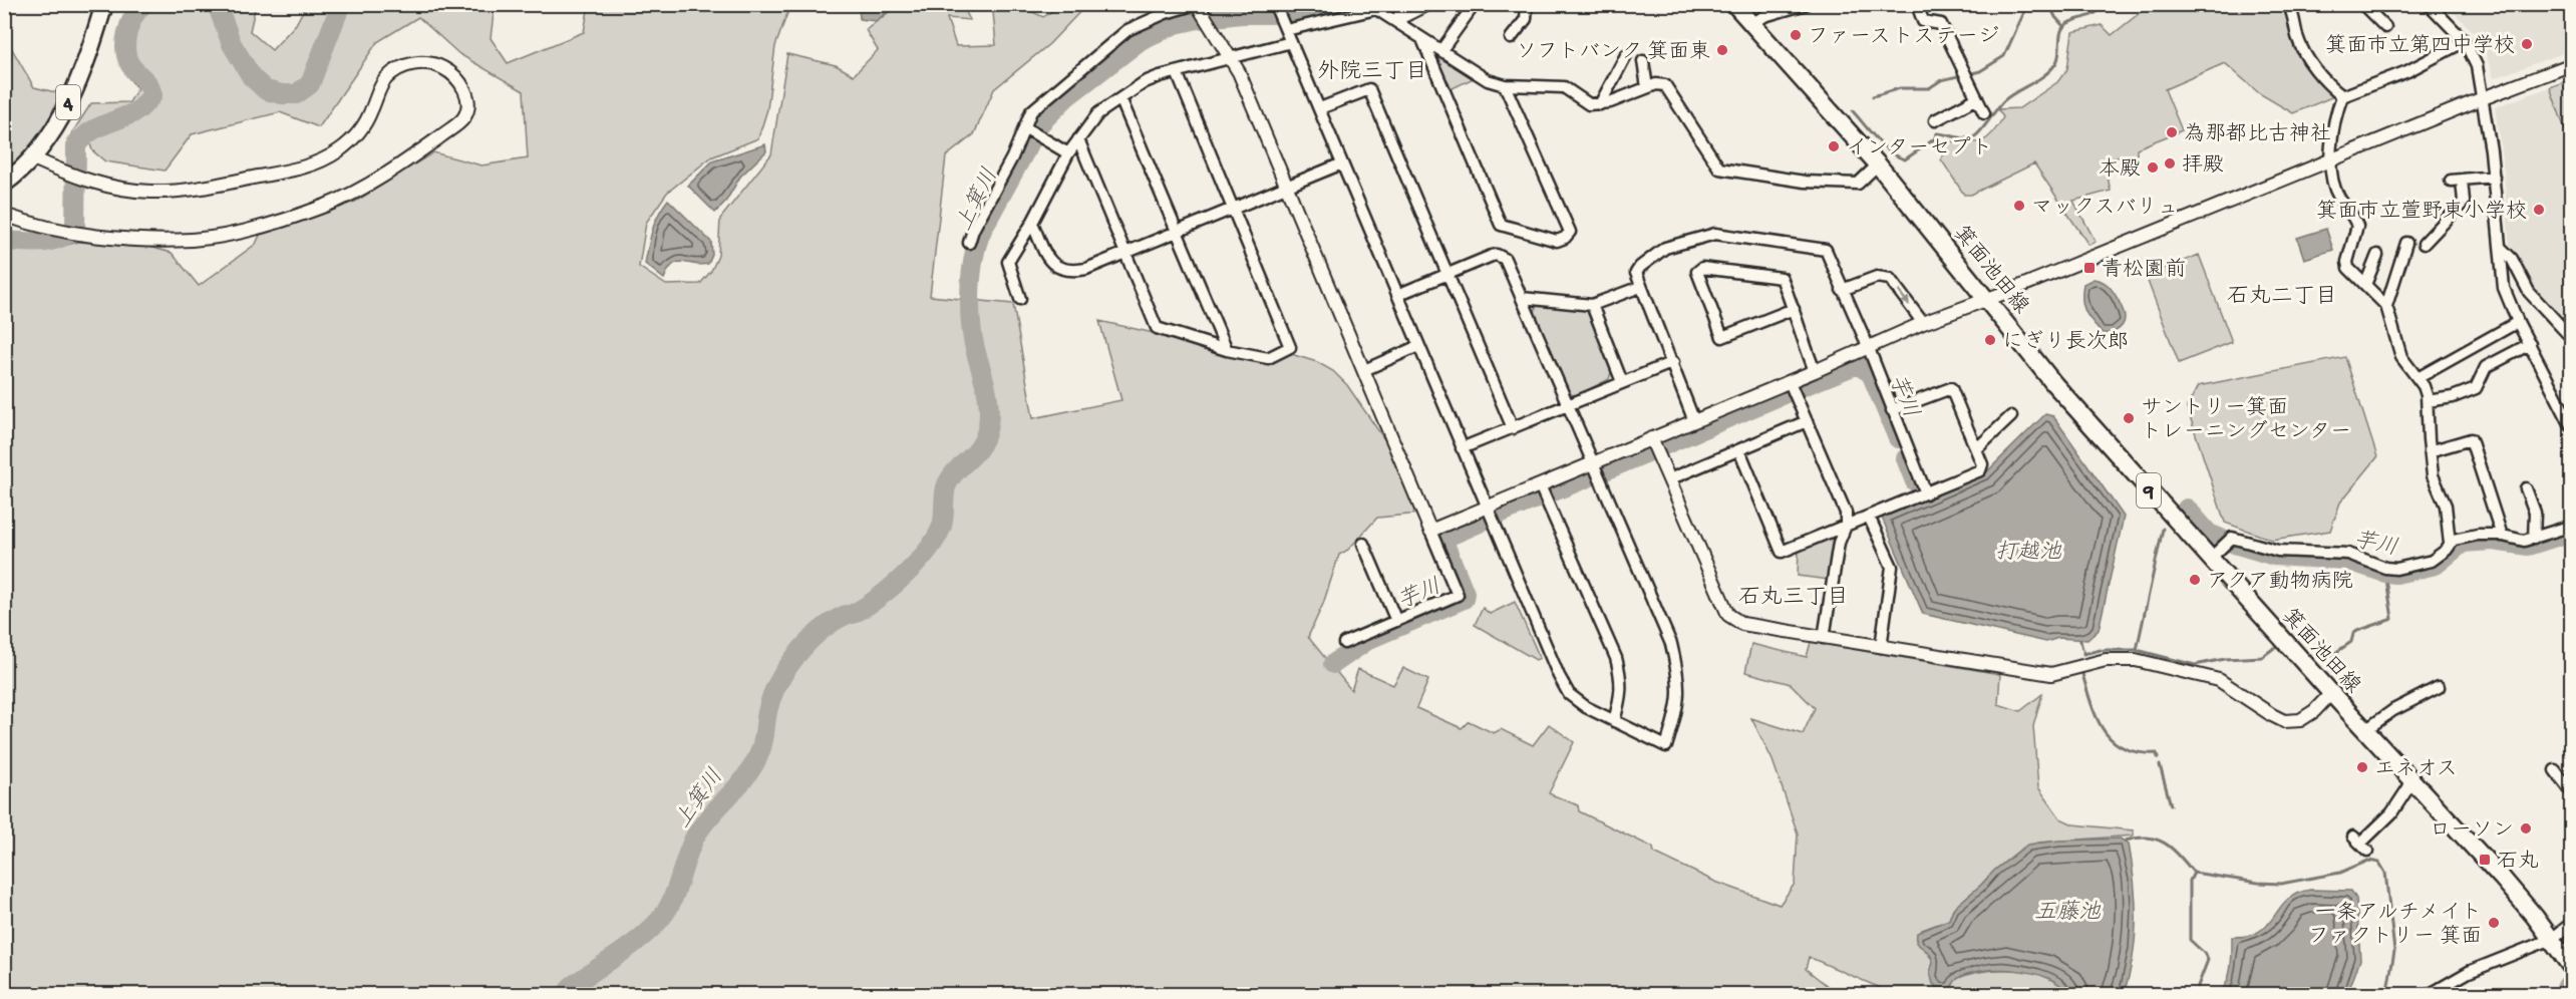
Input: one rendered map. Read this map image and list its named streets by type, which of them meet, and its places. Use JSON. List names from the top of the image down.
{
  "streets": {
    "main road": ["4", "箕面池田線", "9"]
  },
  "districts": ["外院三丁目", "石丸二丁目", "石丸三丁目"],
  "water": [
    "上箕川",
    "芋川",
    "打越池",
    "五藤池"
  ],
  "places": {
    "other": [
      "ファーストステージ",
      "箕面市立第四中学校",
      "ソフトバンク 箕面東",
      "為那都比古神社",
      "インターセプト",
      "拝殿",
      "本殿",
      "マックスバリュ",
      "箕面市立萱野東小学校",
      "にぎり長次郎",
      "サントリー箕面 トレーニングセンター",
      "アクア動物病院",
      "エネオス",
      "ローソン",
      "一条アルチメイト ファクトリー 箕面"
    ],
    "transit": ["青松園前", "石丸"]
  }
}
